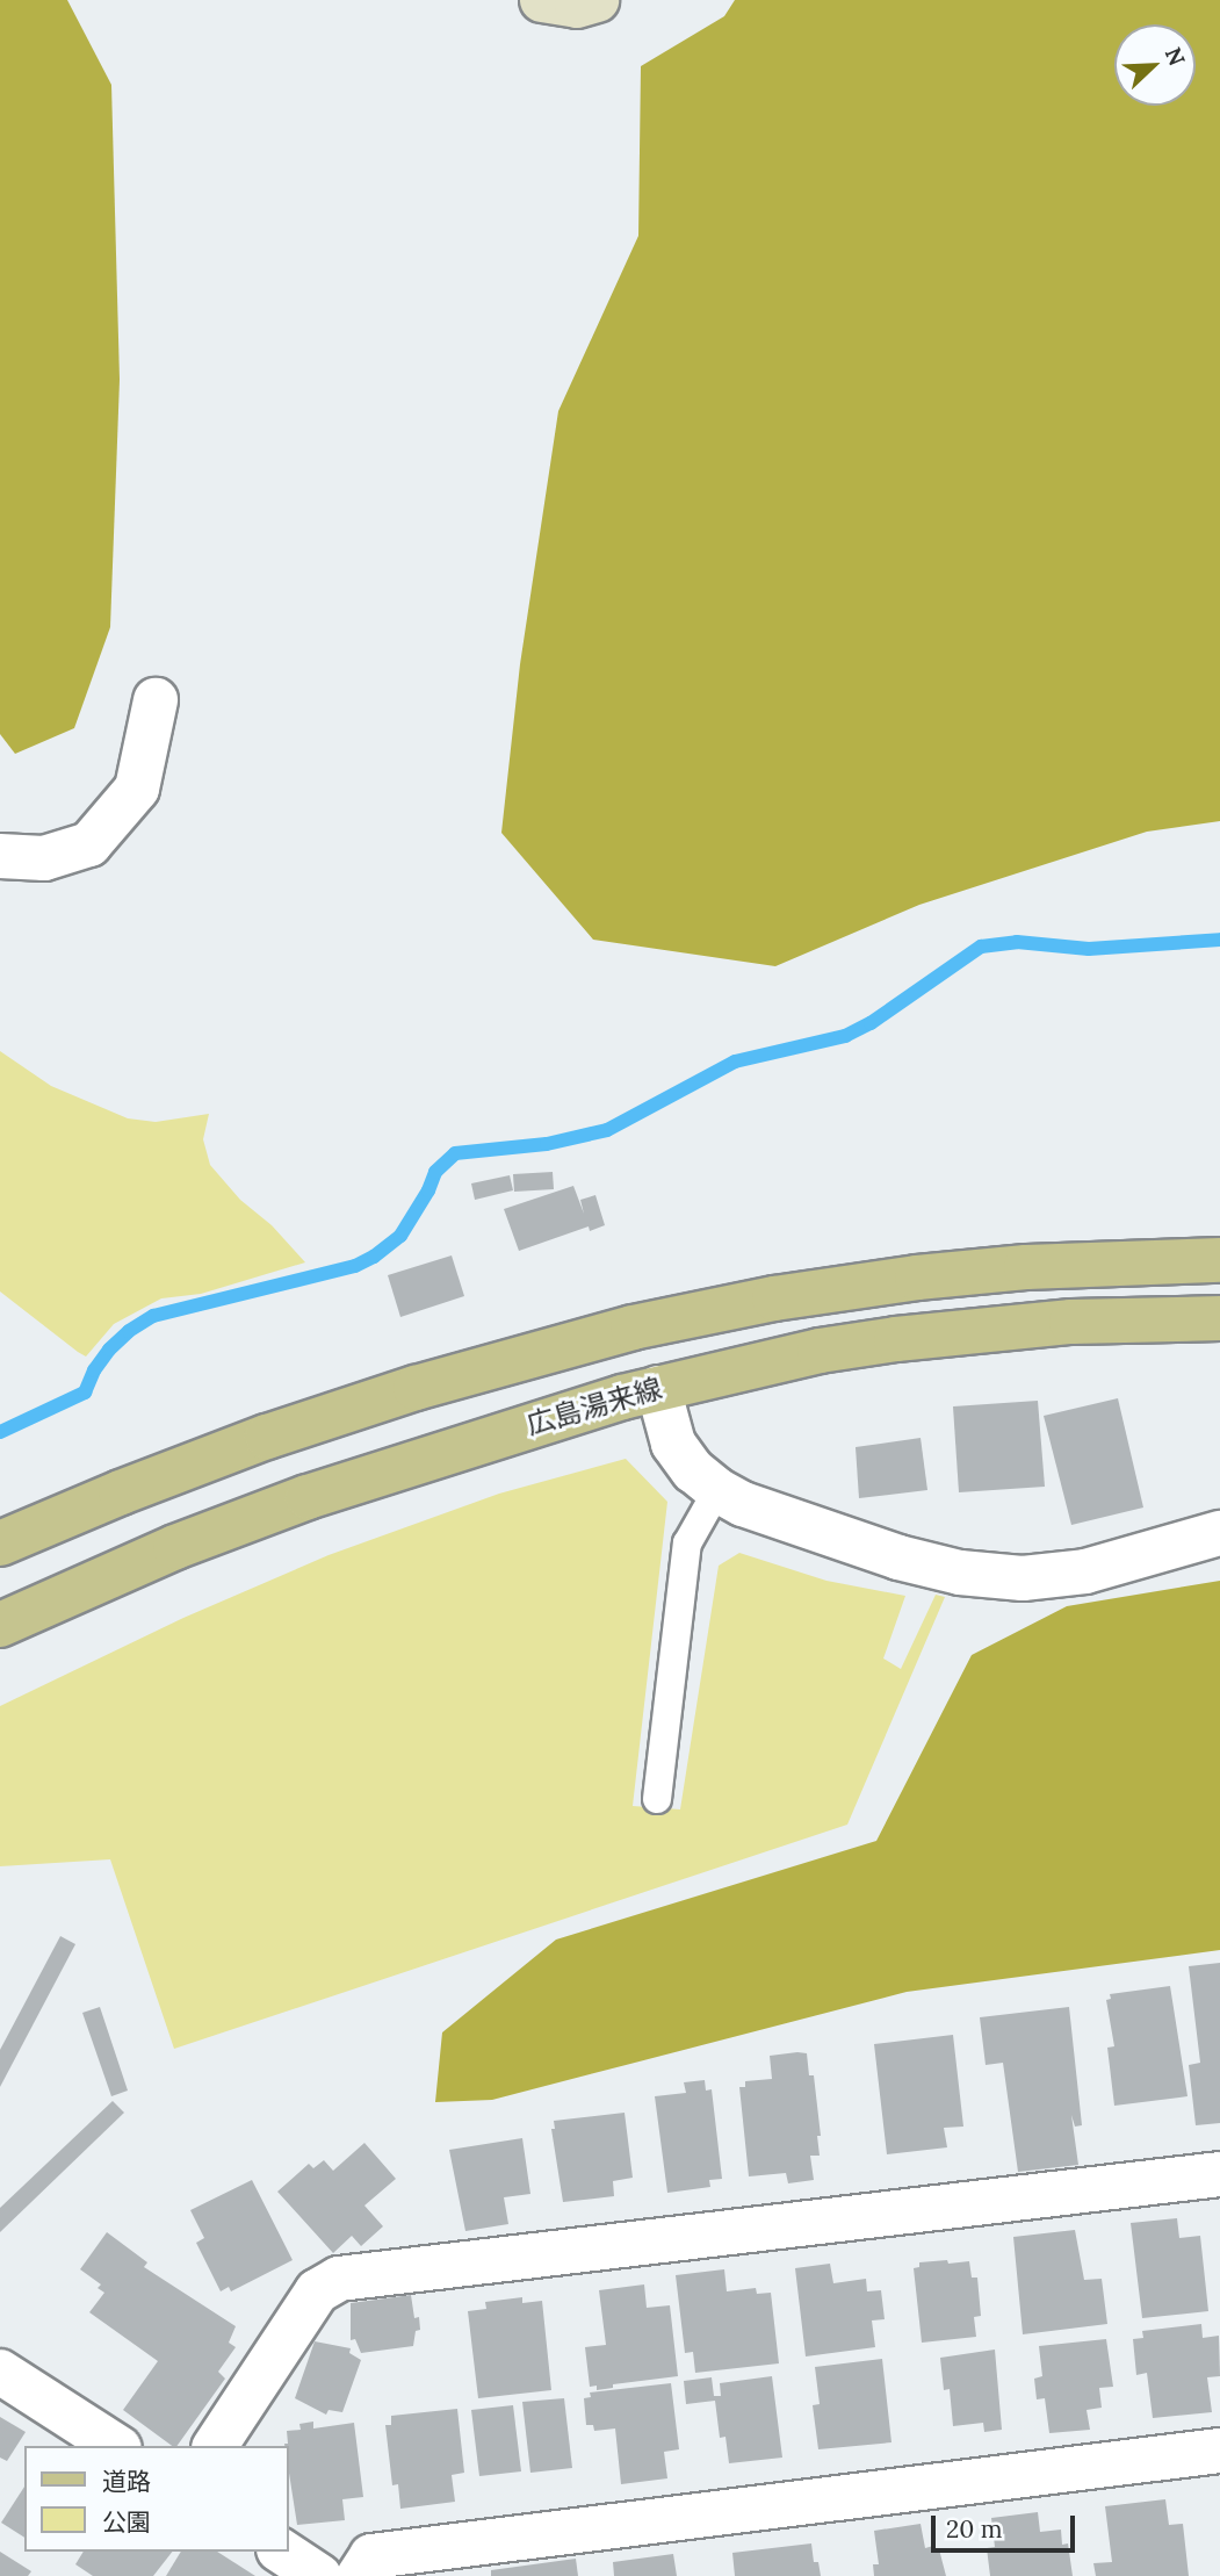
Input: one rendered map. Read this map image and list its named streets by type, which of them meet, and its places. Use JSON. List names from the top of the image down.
{
  "streets": {
    "main road": ["広島湯来線"]
  },
  "legend": ["道路", "公園"],
  "scale_bar": "20 m",
  "north": "top right"
}
